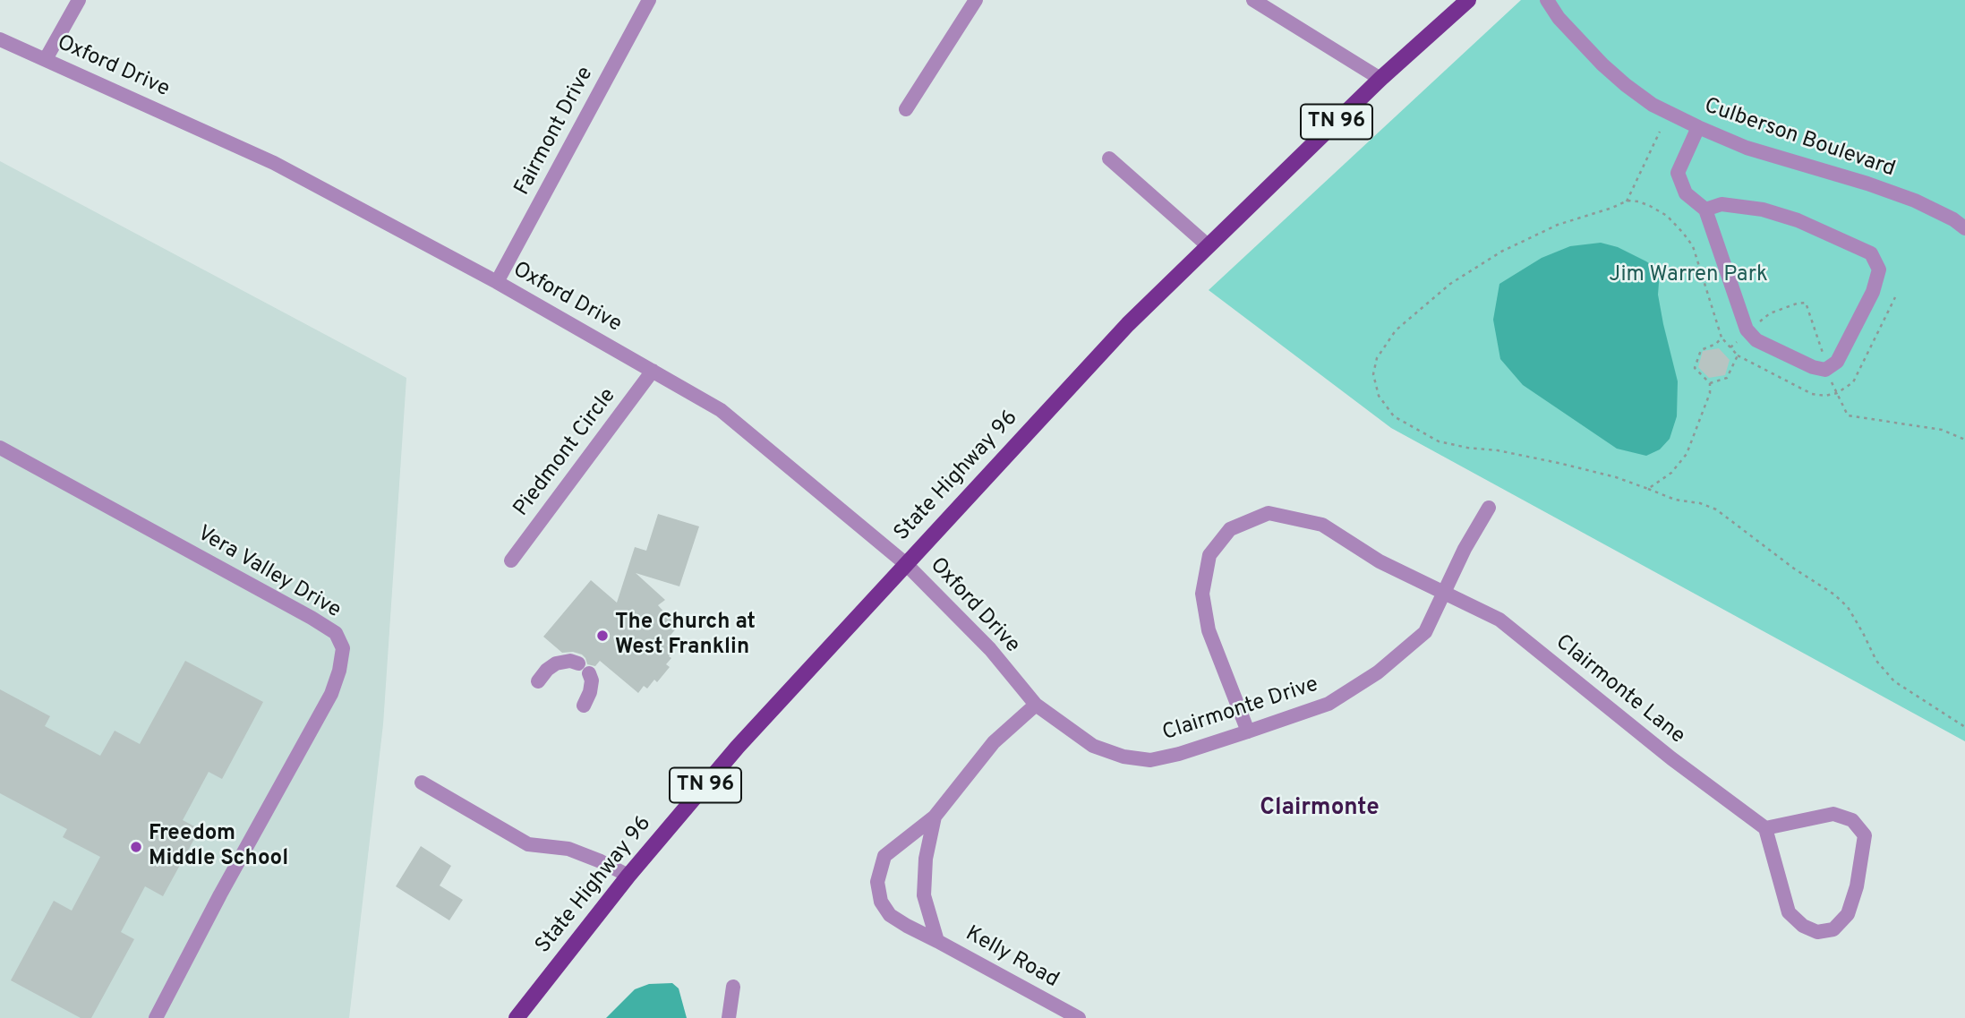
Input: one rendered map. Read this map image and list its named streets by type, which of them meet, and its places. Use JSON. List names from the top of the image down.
{
  "streets": {
    "main road": ["TN 96", "State Highway 96"],
    "street": [
      "Oxford Drive",
      "Fairmont Drive",
      "Culberson Boulevard",
      "Piedmont Circle",
      "Vera Valley Drive",
      "Clairmonte Lane",
      "Clairmonte Drive",
      "Kelly Road"
    ]
  },
  "crossings": [
    ["Oxford Drive", "Fairmont Drive"],
    ["Oxford Drive", "Piedmont Circle"],
    ["Oxford Drive", "State Highway 96"],
    ["Oxford Drive", "Clairmonte Drive"],
    ["Oxford Drive", "Kelly Road"],
    ["Clairmonte Lane", "Clairmonte Drive"],
    ["Clairmonte Drive", "Kelly Road"]
  ],
  "districts": ["Clairmonte"],
  "parks": ["Jim Warren Park"],
  "places": ["The Church at West Franklin", "Freedom Middle School"]
}
